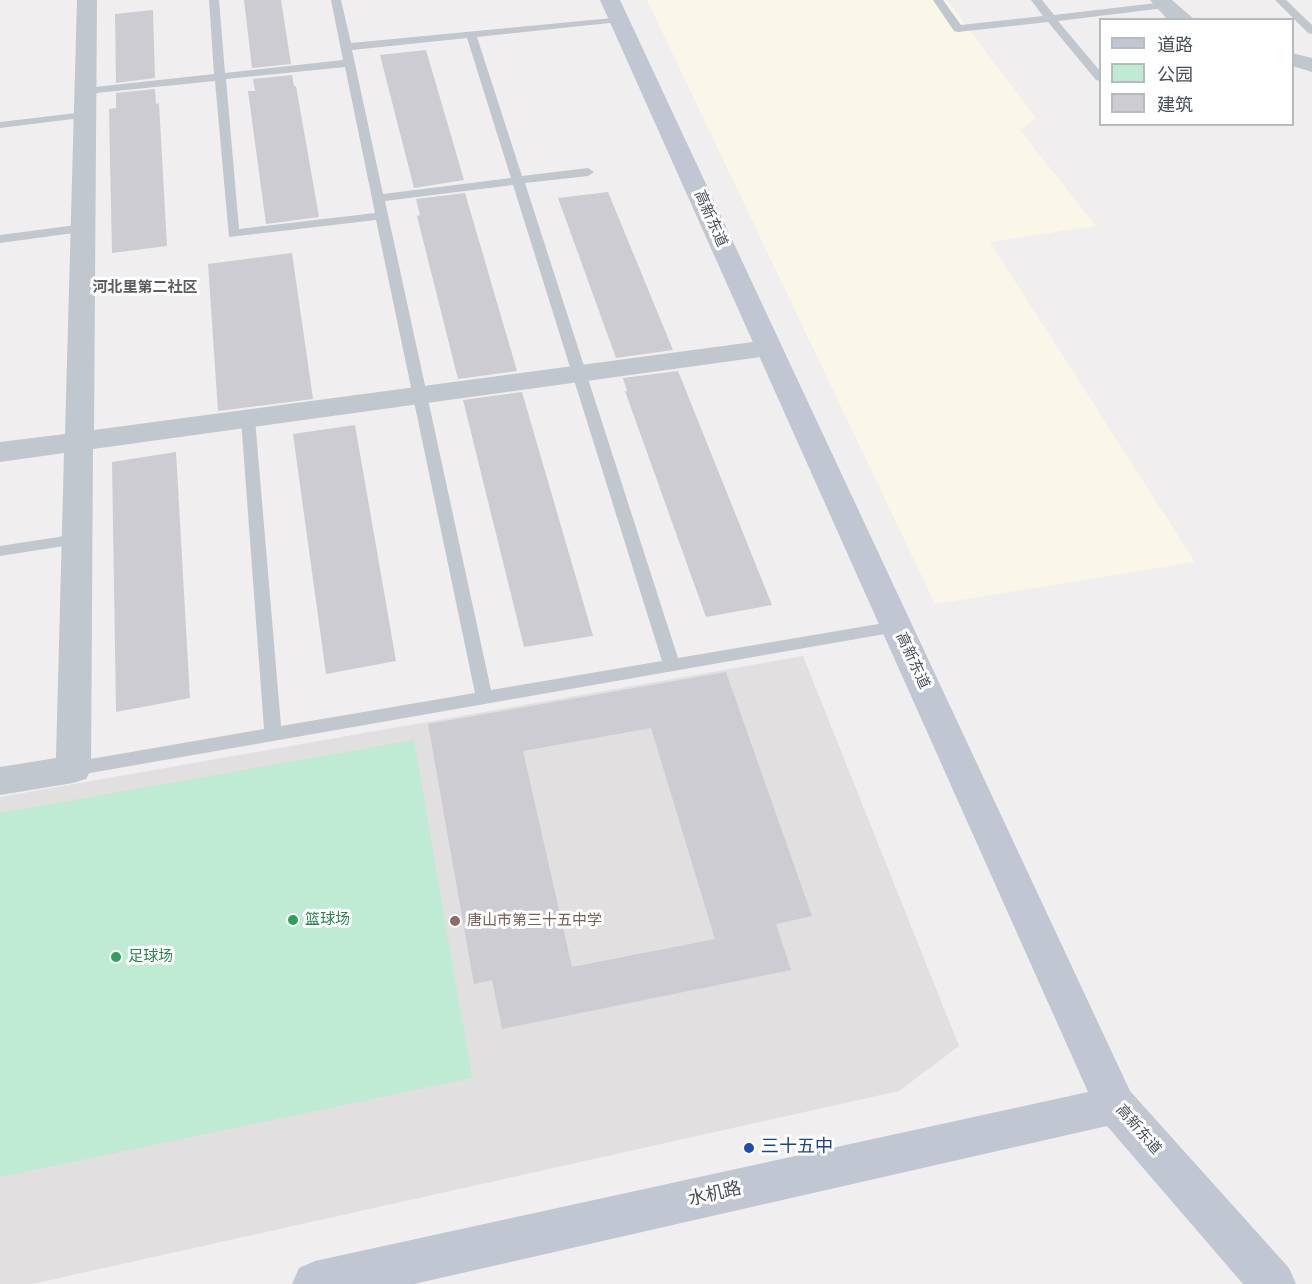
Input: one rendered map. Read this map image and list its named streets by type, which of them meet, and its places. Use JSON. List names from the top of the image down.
{
  "streets": {
    "street": ["高新东道", "水机路"]
  },
  "crossings": [
    ["高新东道", "水机路"]
  ],
  "districts": ["河北里第二社区"],
  "places": [
    "篮球场",
    "唐山市第三十五中学",
    "足球场",
    "三十五中"
  ],
  "legend": ["道路", "公园", "建筑"]
}
